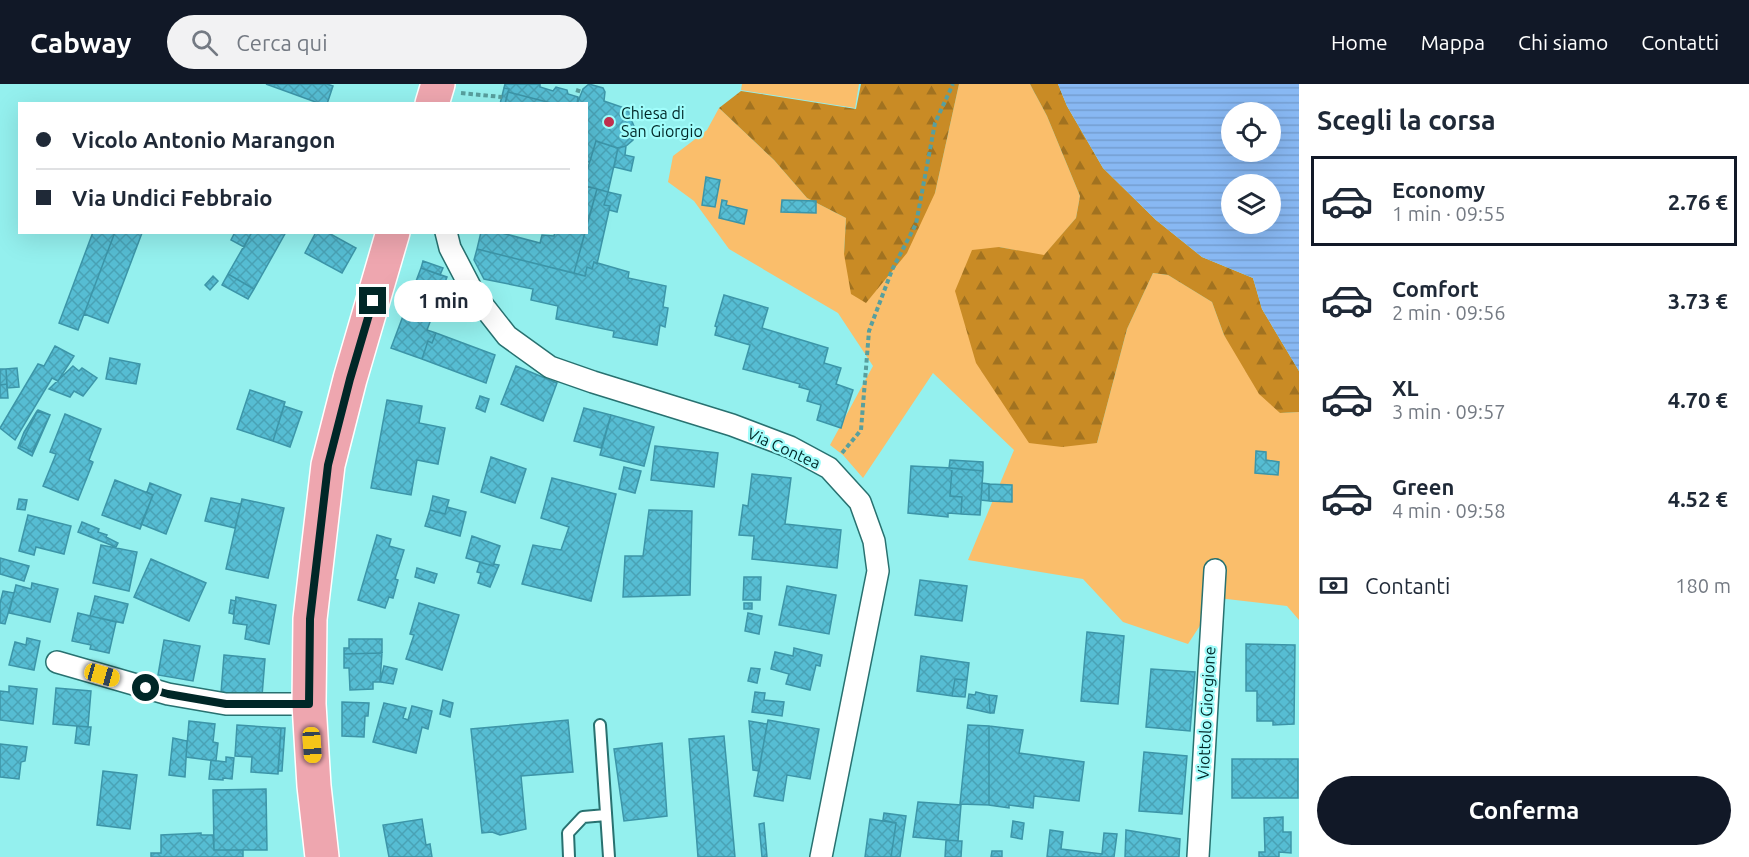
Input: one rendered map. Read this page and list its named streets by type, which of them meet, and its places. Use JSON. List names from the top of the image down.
{
  "streets": {
    "street": ["Via Contea", "Viottolo Giorgione"]
  },
  "places": ["Chiesa di San Giorgio"],
  "page": {
    "header": "Cabway",
    "search": "Cerca qui",
    "nav": [
      "Home",
      "Mappa",
      "Chi siamo",
      "Contatti"
    ],
    "heading": "Scegli la corsa",
    "banner": ["Vicolo Antonio Marangon", "Via Undici Febbraio"],
    "list": [
      {
        "name": "Economy",
        "note": "1 min · 09:55",
        "value": "2.76 €"
      },
      {
        "name": "Comfort",
        "note": "2 min · 09:56",
        "value": "3.73 €"
      },
      {
        "name": "XL",
        "note": "3 min · 09:57",
        "value": "4.70 €"
      },
      {
        "name": "Green",
        "note": "4 min · 09:58",
        "value": "4.52 €"
      }
    ],
    "bubble": "1 min",
    "pay": ["Contanti", "180 m"],
    "buttons": "Conferma"
  }
}
